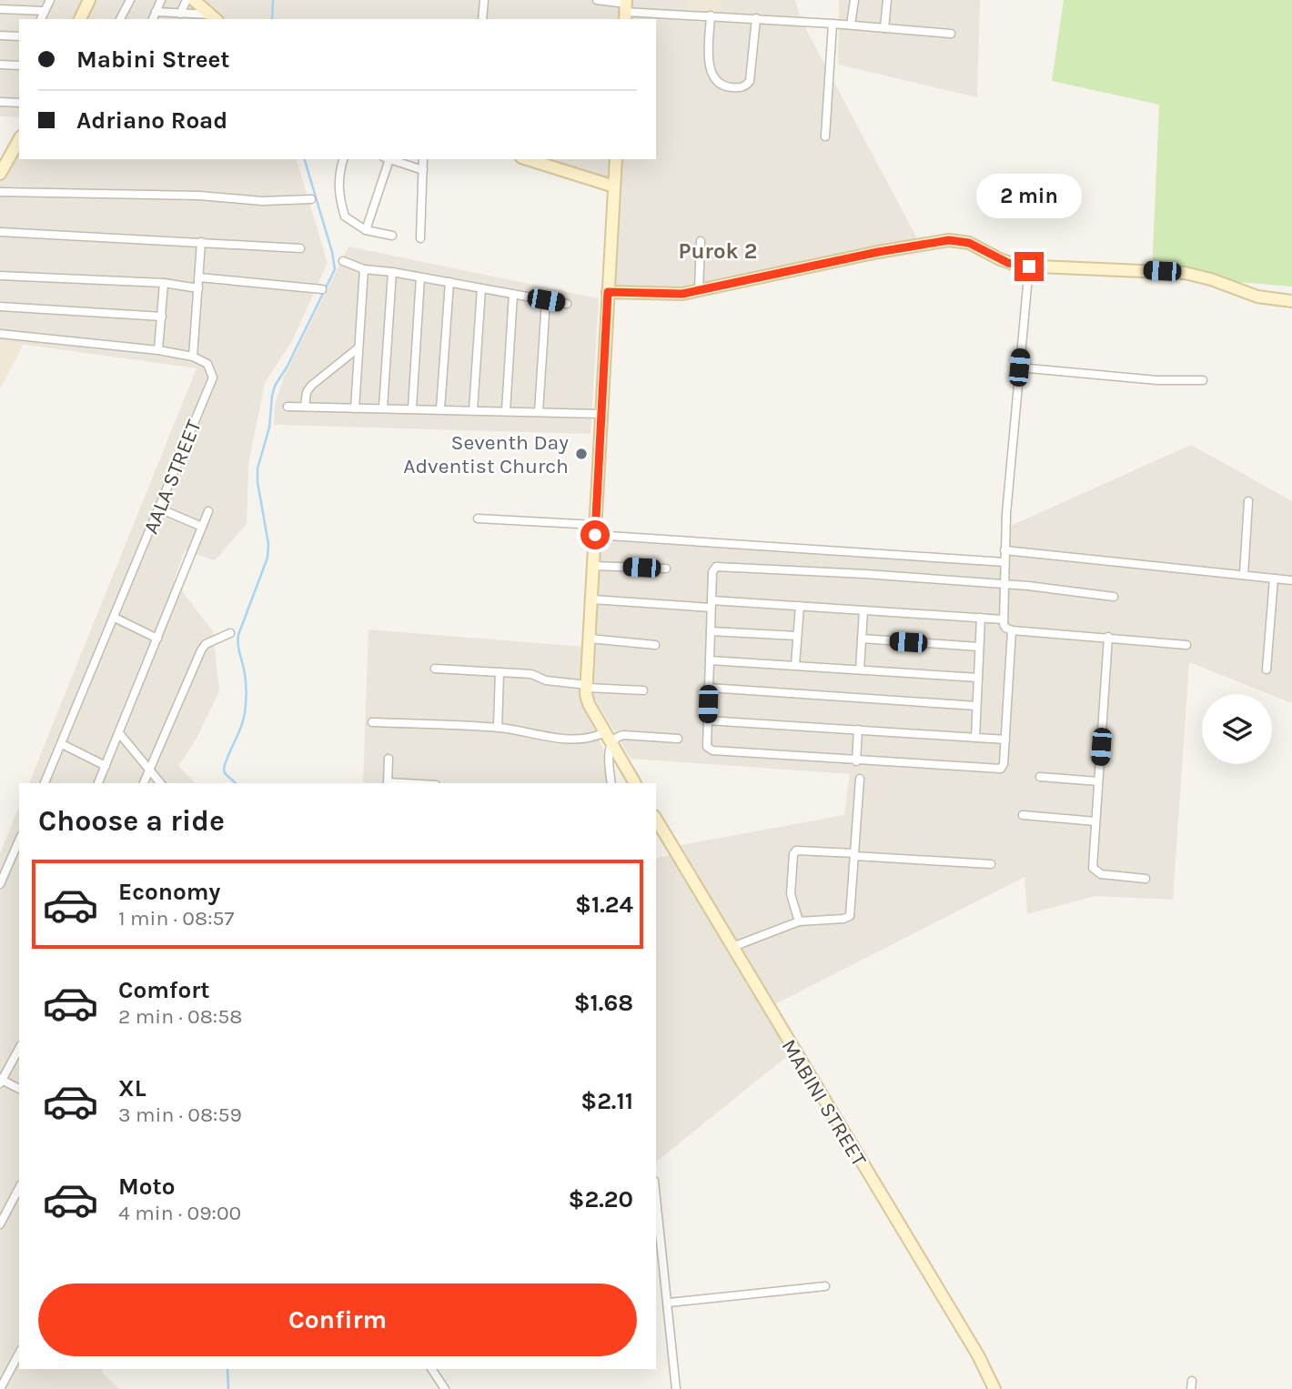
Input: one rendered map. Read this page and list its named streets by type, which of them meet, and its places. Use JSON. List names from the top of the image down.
{
  "streets": {
    "main road": ["MABINI STREET"],
    "street": ["AALA STREET"]
  },
  "districts": ["Purok 2"],
  "places": ["Seventh Day Adventist Church"],
  "page": {
    "banner": ["Mabini Street", "Adriano Road"],
    "bubble": "2 min",
    "heading": "Choose a ride",
    "list": [
      {
        "name": "Economy",
        "note": "1 min · 08:57",
        "value": "$1.24"
      },
      {
        "name": "Comfort",
        "note": "2 min · 08:58",
        "value": "$1.68"
      },
      {
        "name": "XL",
        "note": "3 min · 08:59",
        "value": "$2.11"
      },
      {
        "name": "Moto",
        "note": "4 min · 09:00",
        "value": "$2.20"
      }
    ],
    "buttons": "Confirm"
  }
}
